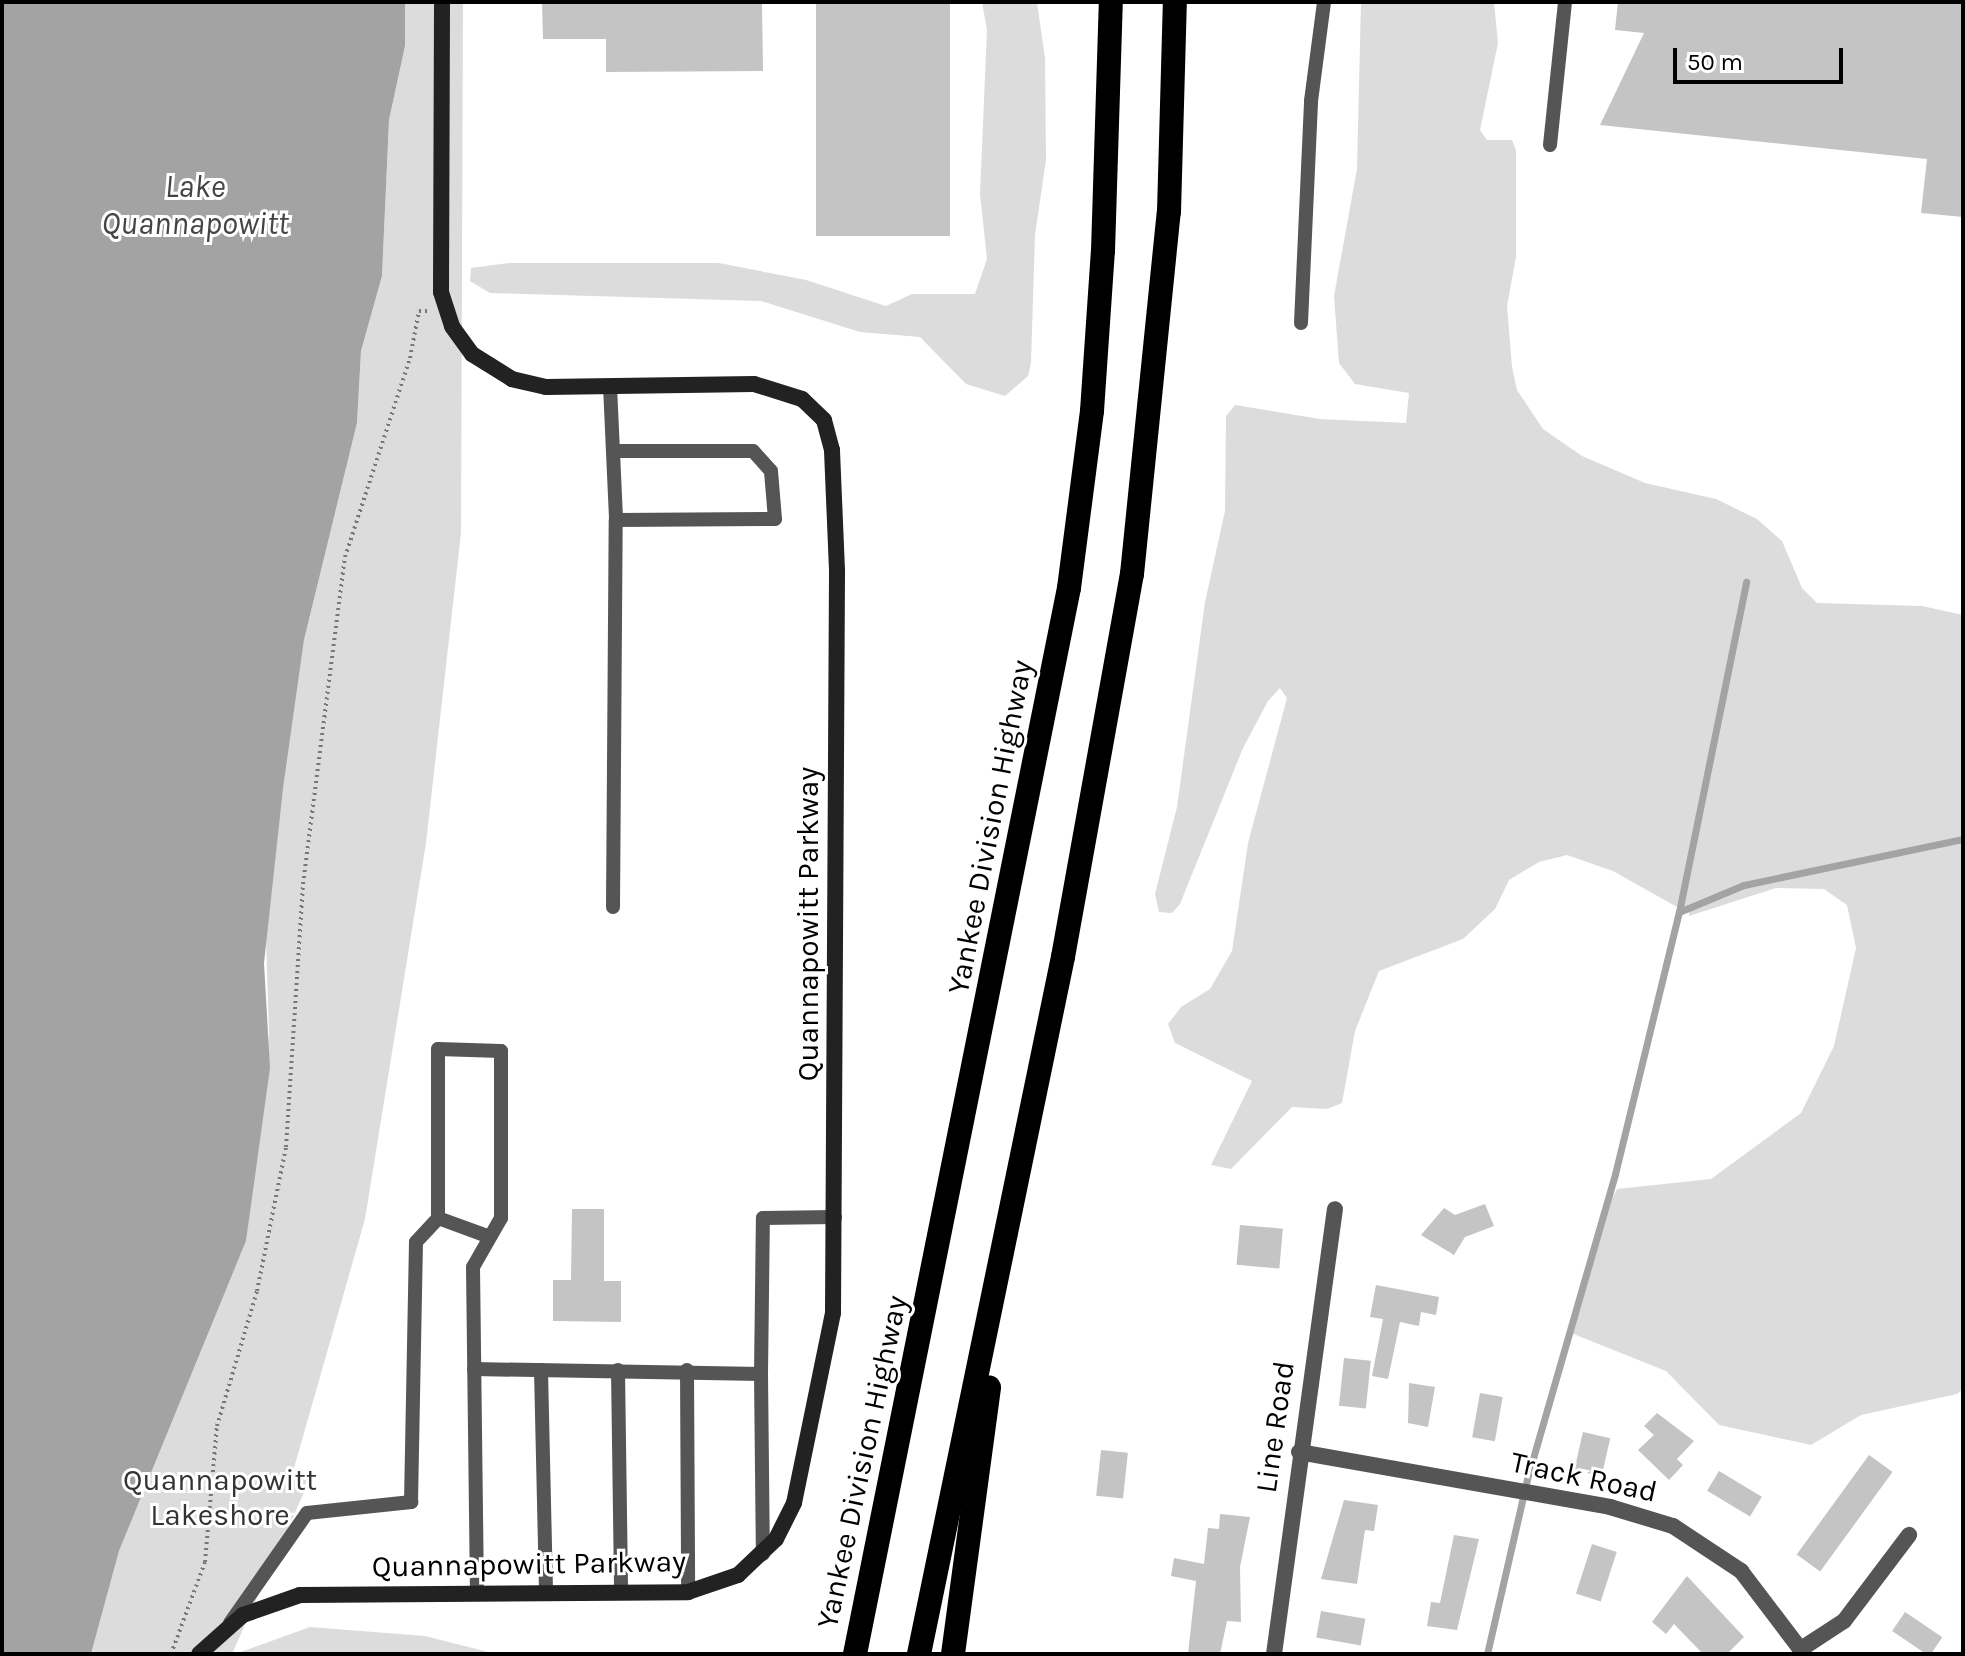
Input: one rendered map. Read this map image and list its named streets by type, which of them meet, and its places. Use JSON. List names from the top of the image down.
{
  "streets": {
    "highway": ["Yankee Division Highway"],
    "street": ["Quannapowitt Parkway", "Line Road", "Track Road"]
  },
  "crossings": [
    ["Line Road", "Track Road"]
  ],
  "water": ["Lake Quannapowitt"],
  "parks": ["Quannapowitt Lakeshore"],
  "scale_bar": "50 m"
}
